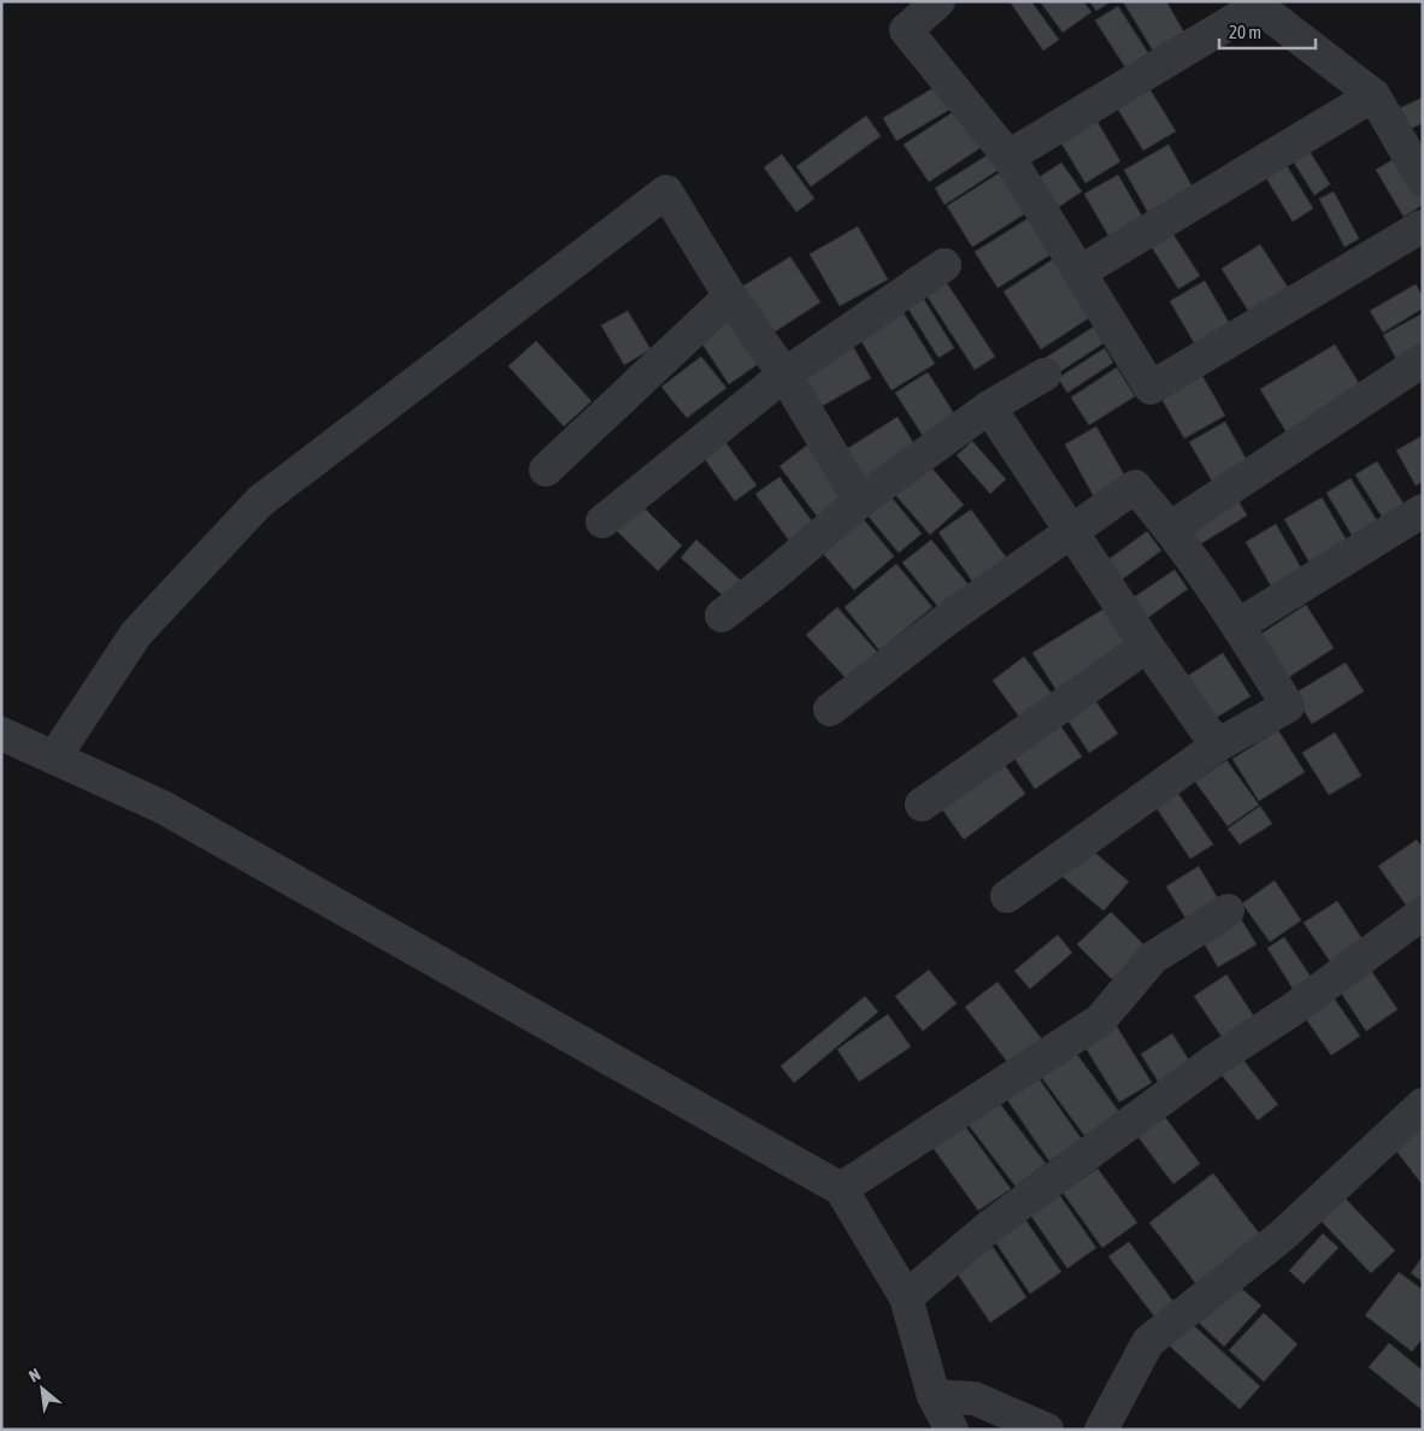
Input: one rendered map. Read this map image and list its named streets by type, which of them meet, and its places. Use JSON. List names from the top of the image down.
{
  "scale_bar": "20 m",
  "north": "top left"
}
